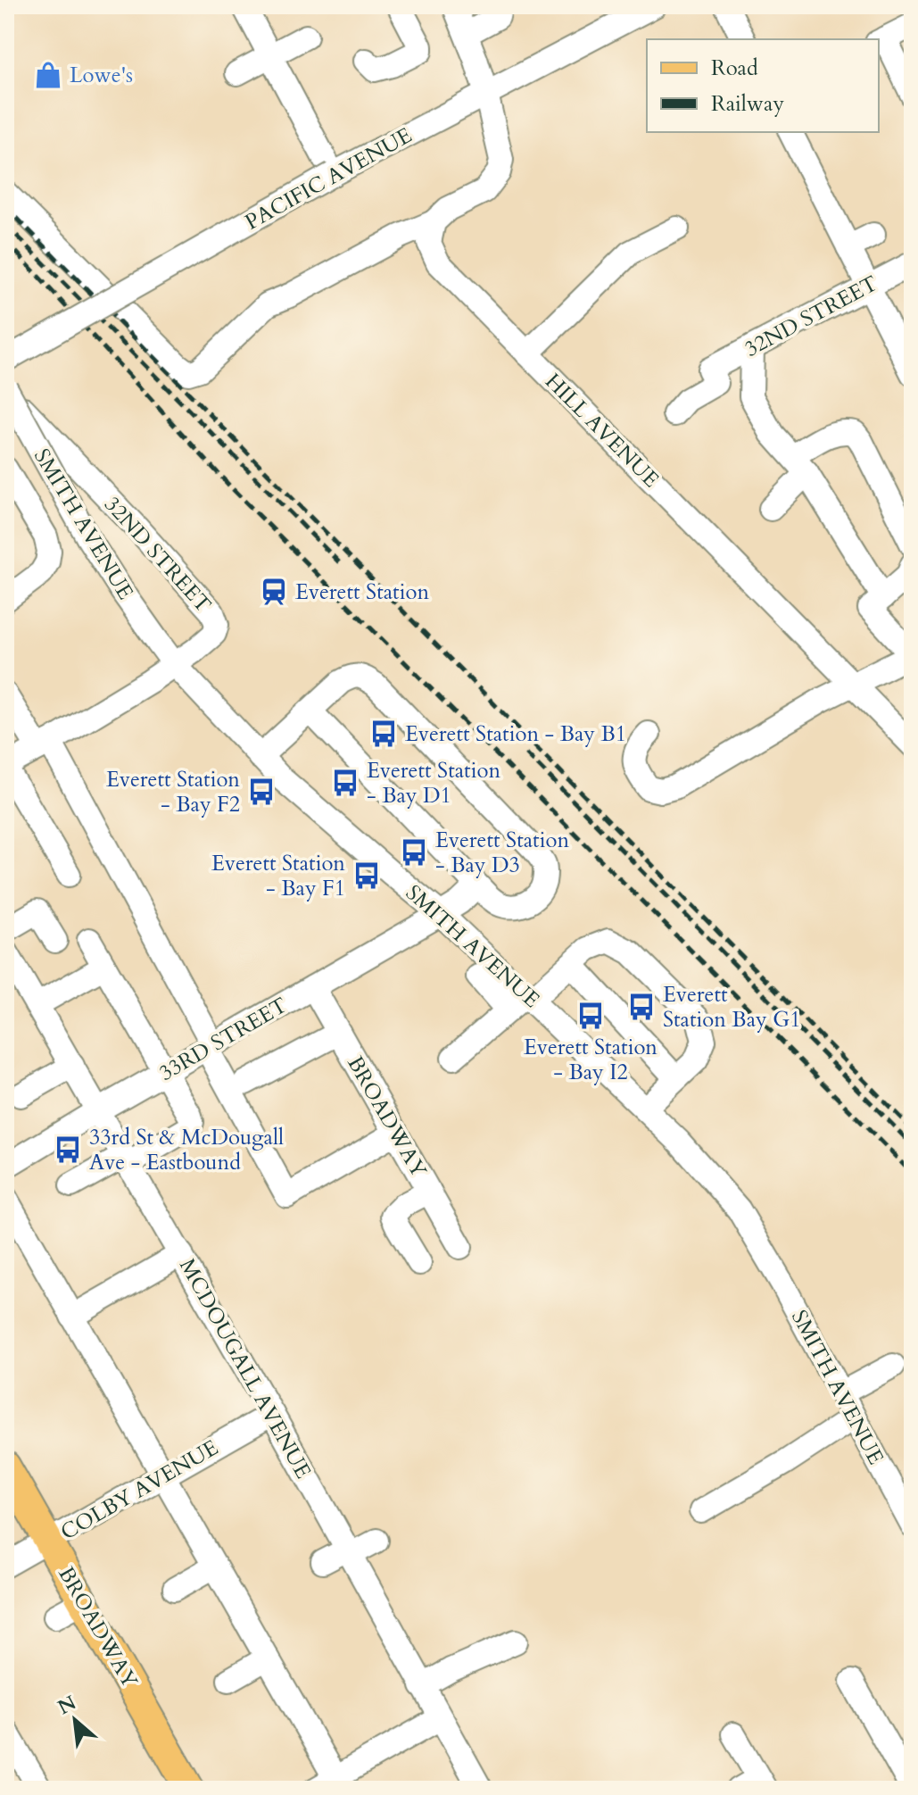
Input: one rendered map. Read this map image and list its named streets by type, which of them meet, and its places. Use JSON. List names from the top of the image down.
{
  "streets": {
    "main road": ["BROADWAY"],
    "street": [
      "PACIFIC AVENUE",
      "32ND STREET",
      "HILL AVENUE",
      "SMITH AVENUE",
      "33RD STREET",
      "MCDOUGALL AVENUE",
      "COLBY AVENUE"
    ]
  },
  "crossings": [
    ["32ND STREET", "SMITH AVENUE"],
    ["SMITH AVENUE", "33RD STREET"],
    ["33RD STREET", "BROADWAY"],
    ["33RD STREET", "MCDOUGALL AVENUE"],
    ["BROADWAY", "COLBY AVENUE"],
    ["MCDOUGALL AVENUE", "COLBY AVENUE"]
  ],
  "places": {
    "shop": ["Lowe's"],
    "station": ["Everett Station"],
    "bus stop": [
      "Everett Station - Bay B1",
      "Everett Station - Bay D1",
      "Everett Station - Bay F2",
      "Everett Station - Bay D3",
      "Everett Station - Bay F1",
      "Everett Station Bay G1",
      "Everett Station - Bay I2",
      "33rd St & McDougall Ave - Eastbound"
    ]
  },
  "legend": ["Road", "Railway"],
  "north": "top left"
}
